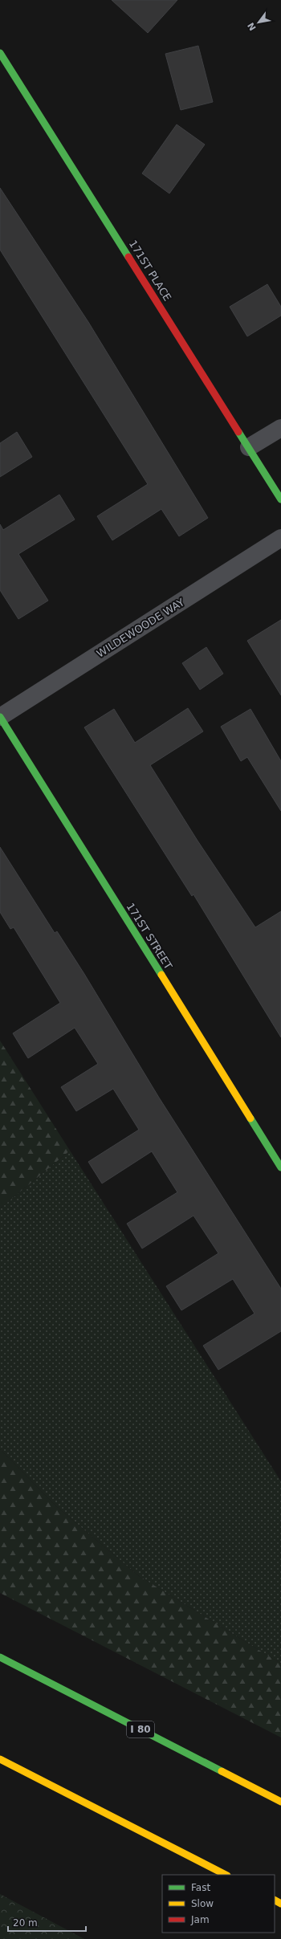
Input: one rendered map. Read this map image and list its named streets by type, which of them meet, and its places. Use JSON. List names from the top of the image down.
{
  "streets": {
    "main road": ["171ST PLACE", "171ST STREET", "I 80"],
    "street": ["WILDEWOODE WAY"]
  },
  "crossings": [
    ["WILDEWOODE WAY", "171ST STREET"]
  ],
  "legend": ["Fast", "Slow", "Jam"],
  "scale_bar": "20 m",
  "north": "bottom left"
}
